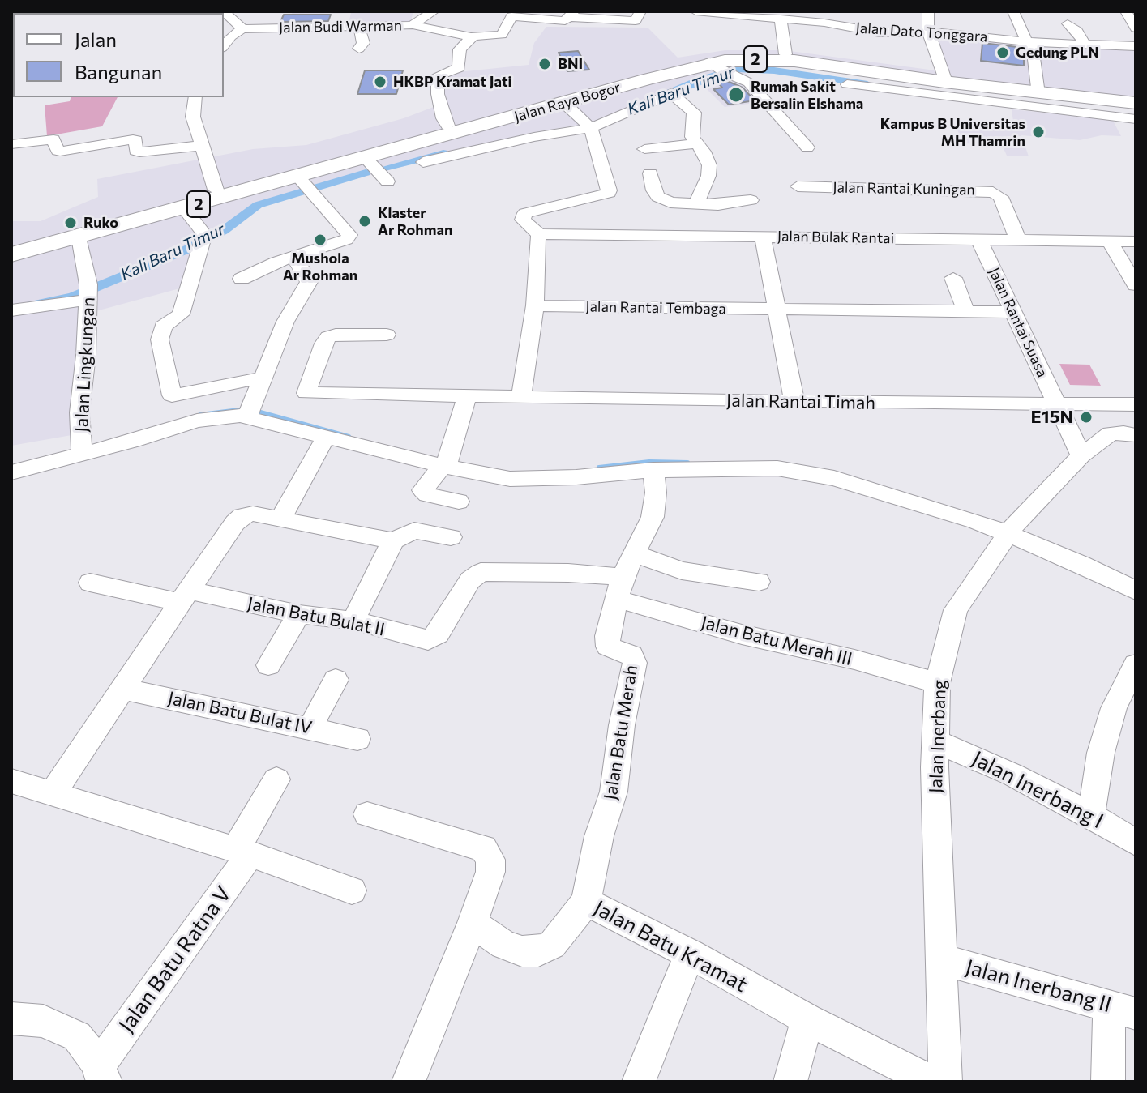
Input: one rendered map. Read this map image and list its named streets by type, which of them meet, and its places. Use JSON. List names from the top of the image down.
{
  "streets": {
    "highway": ["2", "Jalan Raya Bogor"],
    "street": [
      "Jalan Budi Warman",
      "Jalan Dato Tonggara",
      "Jalan Rantai Kuningan",
      "Jalan Bulak Rantai",
      "Jalan Rantai Tembaga",
      "Jalan Rantai Suasa",
      "Jalan Lingkungan",
      "Jalan Rantai Timah",
      "Jalan Batu Bulat II",
      "Jalan Batu Merah III",
      "Jalan Batu Bulat IV",
      "Jalan Batu Merah",
      "Jalan Inerbang",
      "Jalan Inerbang I",
      "Jalan Batu Kramat",
      "Jalan Batu Ratna V",
      "Jalan Inerbang II"
    ]
  },
  "crossings": [
    ["Jalan Raya Bogor", "Jalan Lingkungan"],
    ["Jalan Rantai Kuningan", "Jalan Bulak Rantai"],
    ["Jalan Bulak Rantai", "Jalan Rantai Suasa"],
    ["Jalan Rantai Tembaga", "Jalan Rantai Suasa"],
    ["Jalan Rantai Suasa", "Jalan Rantai Timah"],
    ["Jalan Batu Bulat II", "Jalan Batu Merah III"],
    ["Jalan Batu Merah III", "Jalan Batu Merah"],
    ["Jalan Batu Merah III", "Jalan Inerbang"],
    ["Jalan Batu Merah", "Jalan Batu Kramat"],
    ["Jalan Inerbang", "Jalan Inerbang I"],
    ["Jalan Inerbang", "Jalan Inerbang II"]
  ],
  "water": ["Kali Baru Timur"],
  "places": [
    "Gedung PLN",
    "BNI",
    "HKBP Kramat Jati",
    "Rumah Sakit Bersalin Elshama",
    "Kampus B Universitas MH Thamrin",
    "Klaster Ar Rohman",
    "Ruko",
    "Mushola Ar Rohman",
    "E15N"
  ],
  "legend": ["Jalan", "Bangunan"]
}
